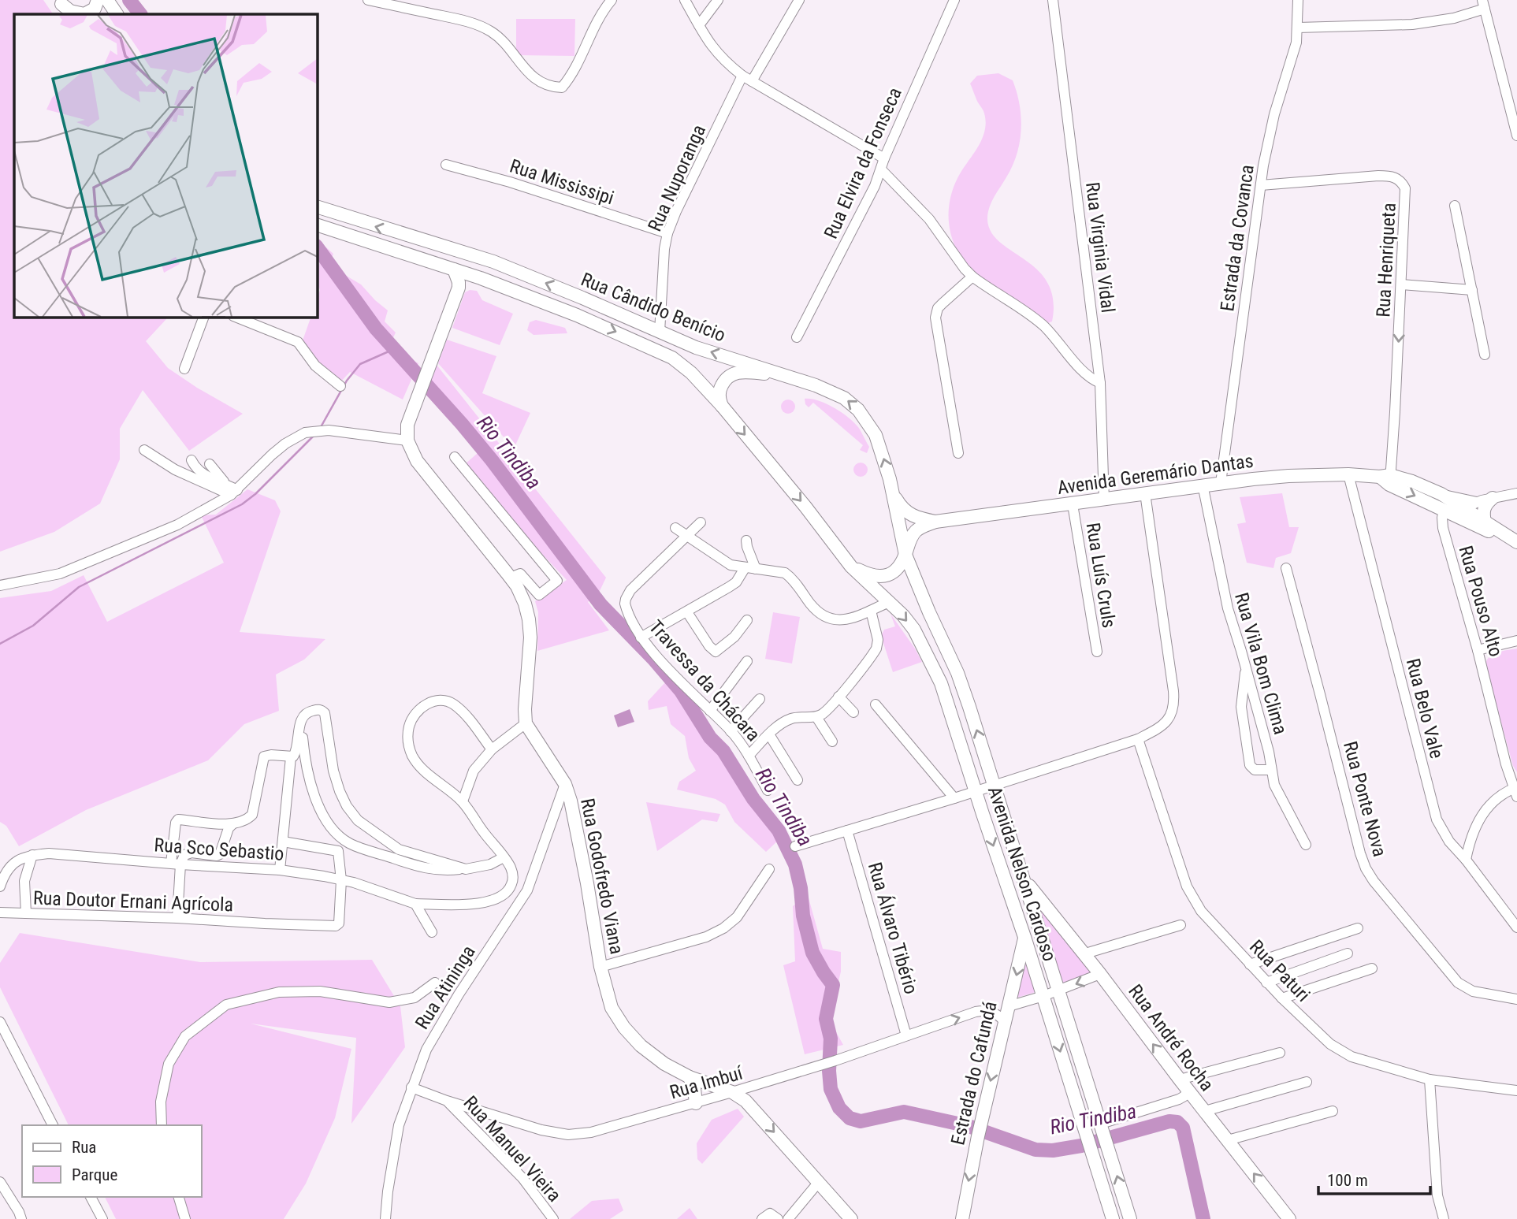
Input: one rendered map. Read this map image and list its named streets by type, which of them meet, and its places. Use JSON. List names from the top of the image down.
{
  "streets": {
    "main road": [
      "Rua Cândido Benício",
      "Avenida Geremário Dantas",
      "Avenida Nelson Cardoso",
      "Rua Godofredo Viana",
      "Rua André Rocha",
      "Estrada do Cafundá"
    ],
    "street": [
      "Rua Elvira da Fonseca",
      "Rua Nuporanga",
      "Rua Mississipi",
      "Estrada da Covanca",
      "Rua Virginia Vidal",
      "Rua Henriqueta",
      "Rua Luís Cruls",
      "Rua Pouso Alto",
      "Rua Vila Bom Clima",
      "Travessa da Chácara",
      "Rua Belo Vale",
      "Rua Ponte Nova",
      "Rua Sco Sebastio",
      "Rua Doutor Ernani Agrícola",
      "Rua Álvaro Tibério",
      "Rua Paturi",
      "Rua Atininga",
      "Rua Imbuí",
      "Rua Manuel Vieira"
    ]
  },
  "crossings": [
    ["Rua Nuporanga", "Rua Mississipi"],
    ["Rua Nuporanga", "Rua Cândido Benício"],
    ["Estrada da Covanca", "Rua Henriqueta"],
    ["Estrada da Covanca", "Avenida Geremário Dantas"],
    ["Rua Virginia Vidal", "Avenida Geremário Dantas"],
    ["Rua Henriqueta", "Avenida Geremário Dantas"],
    ["Rua Cândido Benício", "Avenida Geremário Dantas"],
    ["Rua Cândido Benício", "Avenida Nelson Cardoso"],
    ["Avenida Geremário Dantas", "Rua Luís Cruls"],
    ["Avenida Geremário Dantas", "Rua Pouso Alto"],
    ["Avenida Geremário Dantas", "Rua Vila Bom Clima"],
    ["Avenida Geremário Dantas", "Rua Belo Vale"],
    ["Avenida Geremário Dantas", "Avenida Nelson Cardoso"],
    ["Rua Sco Sebastio", "Rua Doutor Ernani Agrícola"],
    ["Avenida Nelson Cardoso", "Rua André Rocha"],
    ["Avenida Nelson Cardoso", "Estrada do Cafundá"],
    ["Rua Godofredo Viana", "Rua Atininga"],
    ["Rua Godofredo Viana", "Rua Imbuí"],
    ["Rua Álvaro Tibério", "Rua Imbuí"],
    ["Rua Atininga", "Rua Imbuí"],
    ["Estrada do Cafundá", "Rua Imbuí"],
    ["Rua Imbuí", "Rua Manuel Vieira"]
  ],
  "one_way": ["Rua André Rocha", "Estrada do Cafundá"],
  "water": ["Rio Tindiba"],
  "legend": ["Rua", "Parque"],
  "scale_bar": "100 m"
}
